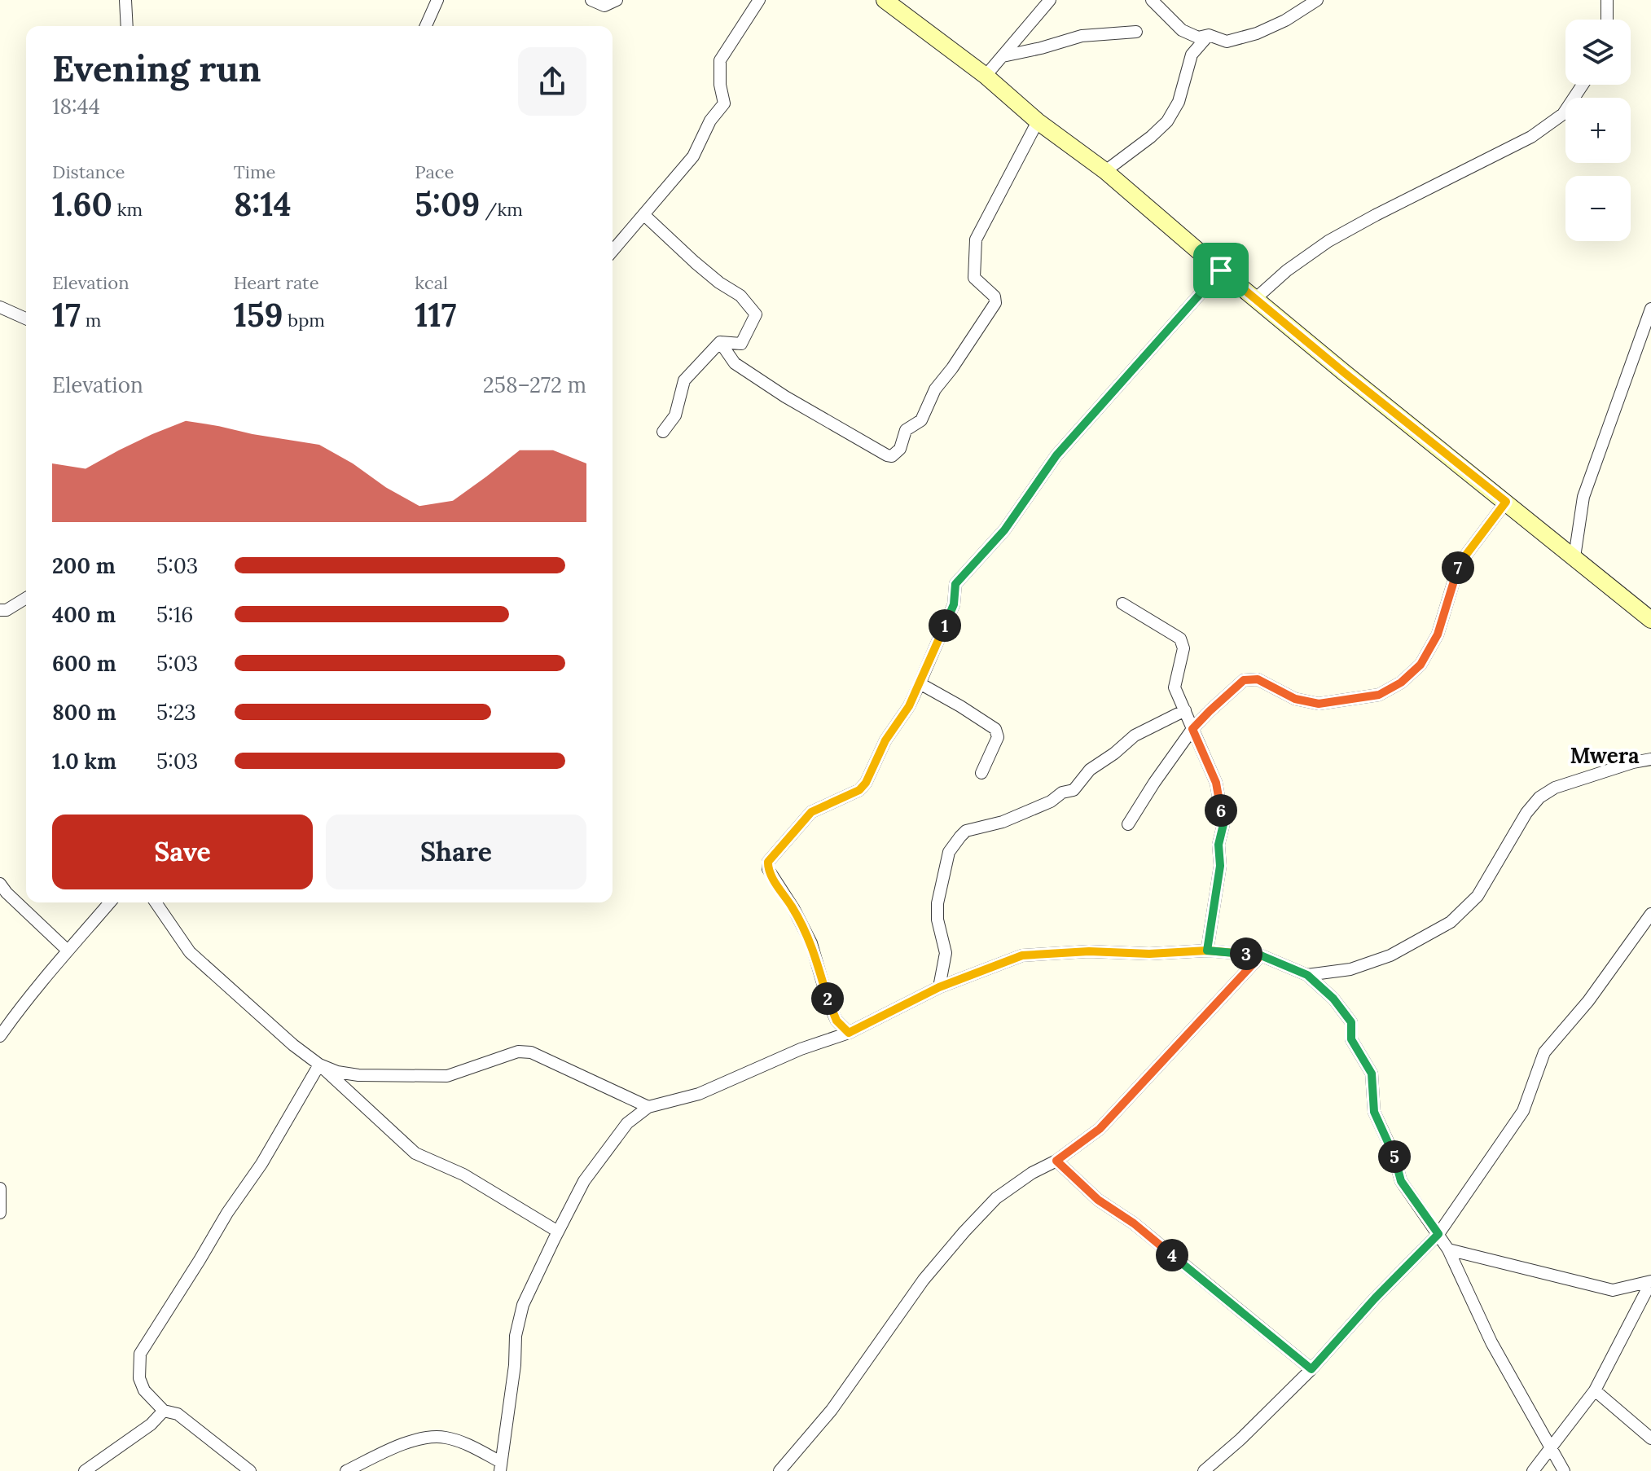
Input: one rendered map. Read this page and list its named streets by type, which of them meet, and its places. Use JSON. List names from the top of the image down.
{
  "districts": ["Mwera"],
  "page": {
    "map_buttons": ["+", "−"],
    "heading": ["Evening run", "18:44"],
    "stats": [
      ["Distance", "1.60 km"],
      ["Time", "8:14"],
      ["Pace", "5:09 /km"],
      ["Elevation", "17 m"],
      ["Heart rate", "159 bpm"],
      ["kcal", "117"]
    ],
    "chart": ["Elevation", "258–272 m"],
    "list": [
      {
        "name": "200 m",
        "note": "5:03"
      },
      {
        "name": "400 m",
        "note": "5:16"
      },
      {
        "name": "600 m",
        "note": "5:03"
      },
      {
        "name": "800 m",
        "note": "5:23"
      },
      {
        "name": "1.0 km",
        "note": "5:03"
      }
    ],
    "pins": [
      "7",
      "1",
      "6",
      "3",
      "2",
      "5",
      "4"
    ],
    "buttons": ["Save", "Share"]
  }
}
